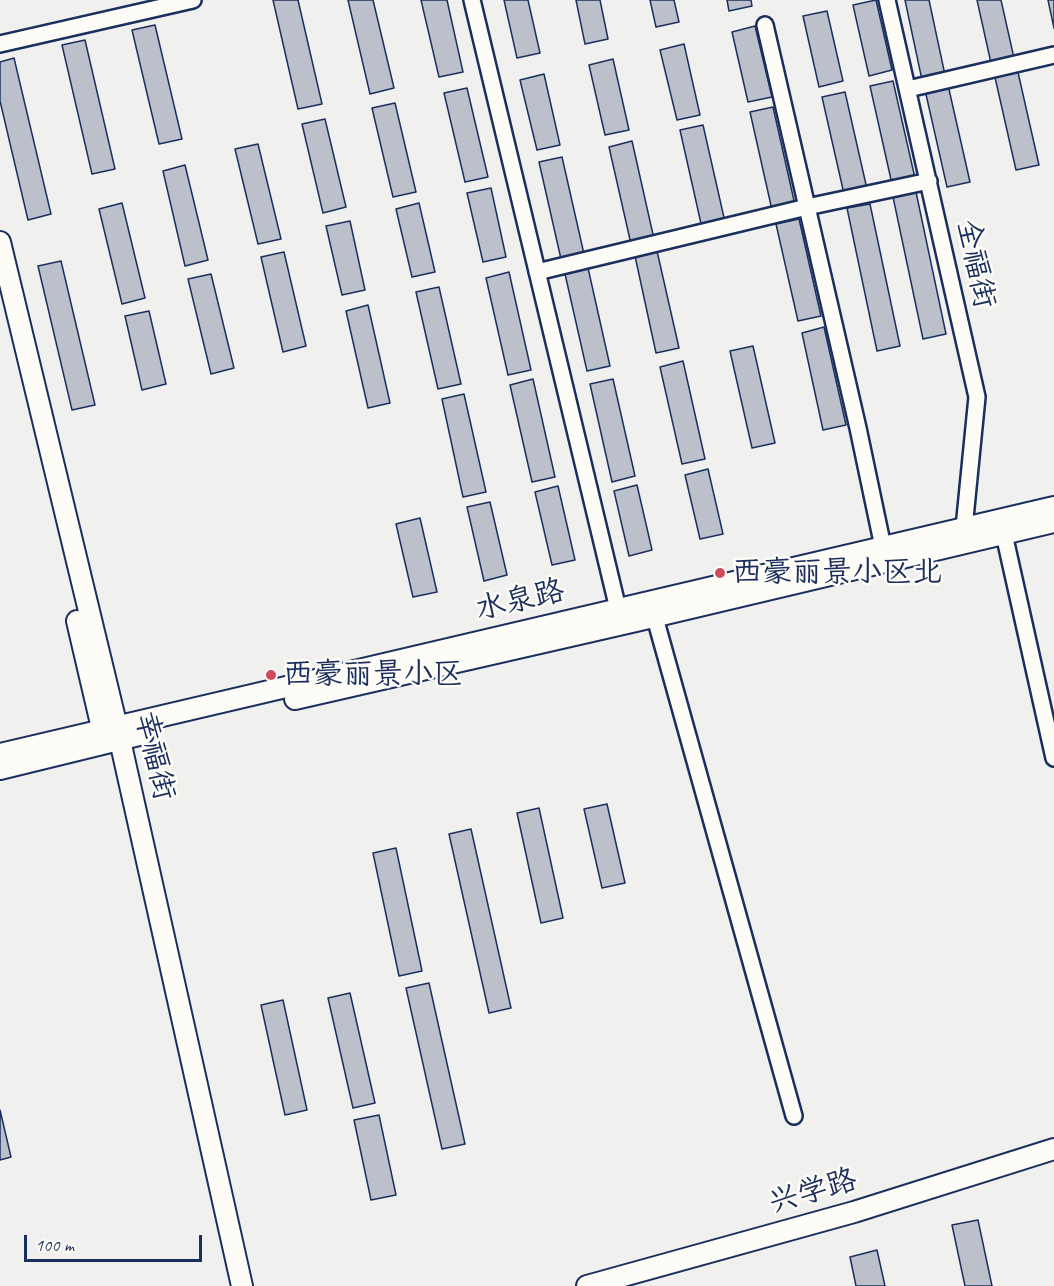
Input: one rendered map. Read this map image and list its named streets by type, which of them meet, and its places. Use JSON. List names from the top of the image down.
{
  "streets": {
    "main road": ["水泉路", "幸福街", "兴学路"],
    "street": ["全福街"]
  },
  "crossings": [
    ["全福街", "水泉路"],
    ["水泉路", "幸福街"]
  ],
  "places": ["西豪丽景小区北", "西豪丽景小区"],
  "scale_bar": "100 m"
}
